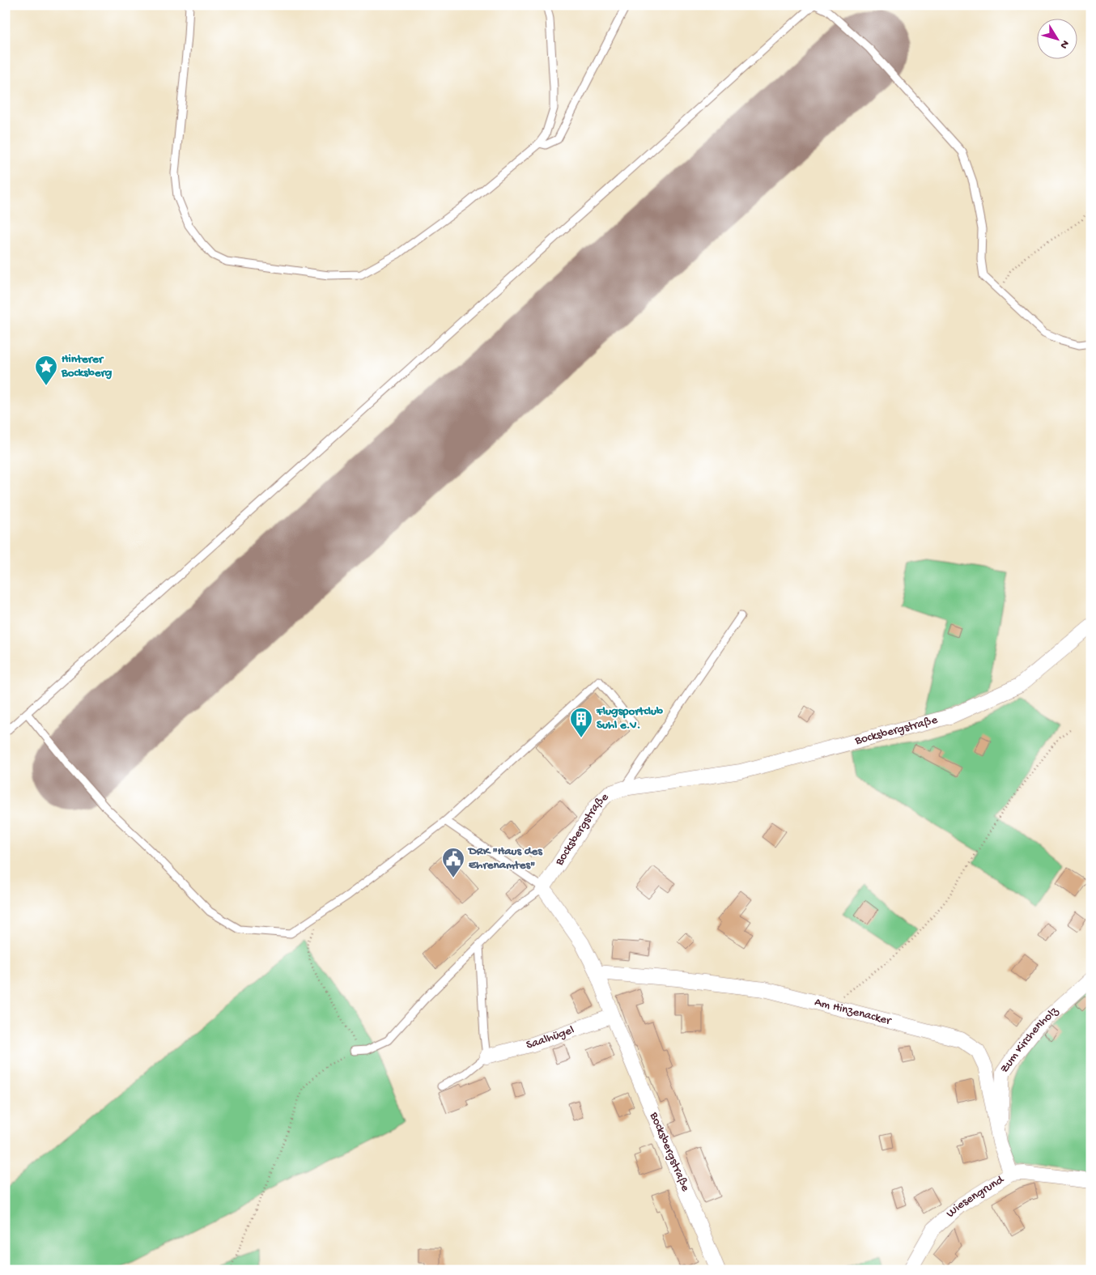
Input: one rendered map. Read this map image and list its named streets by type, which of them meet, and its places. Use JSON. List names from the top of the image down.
{
  "streets": {
    "street": [
      "Bocksbergstraße",
      "Am Hinzenacker",
      "Saalhügel",
      "Zum Kirchenholz",
      "Wiesengrund"
    ]
  },
  "crossings": [
    ["Bocksbergstraße", "Am Hinzenacker"],
    ["Bocksbergstraße", "Saalhügel"],
    ["Am Hinzenacker", "Zum Kirchenholz"],
    ["Am Hinzenacker", "Wiesengrund"]
  ],
  "places": {
    "place": ["Hinterer Bocksberg"],
    "building": ["Flugsportclub Suhl e.V."],
    "public building": ["DRK \"Haus des Ehrenamtes\""]
  },
  "north": "bottom right"
}
